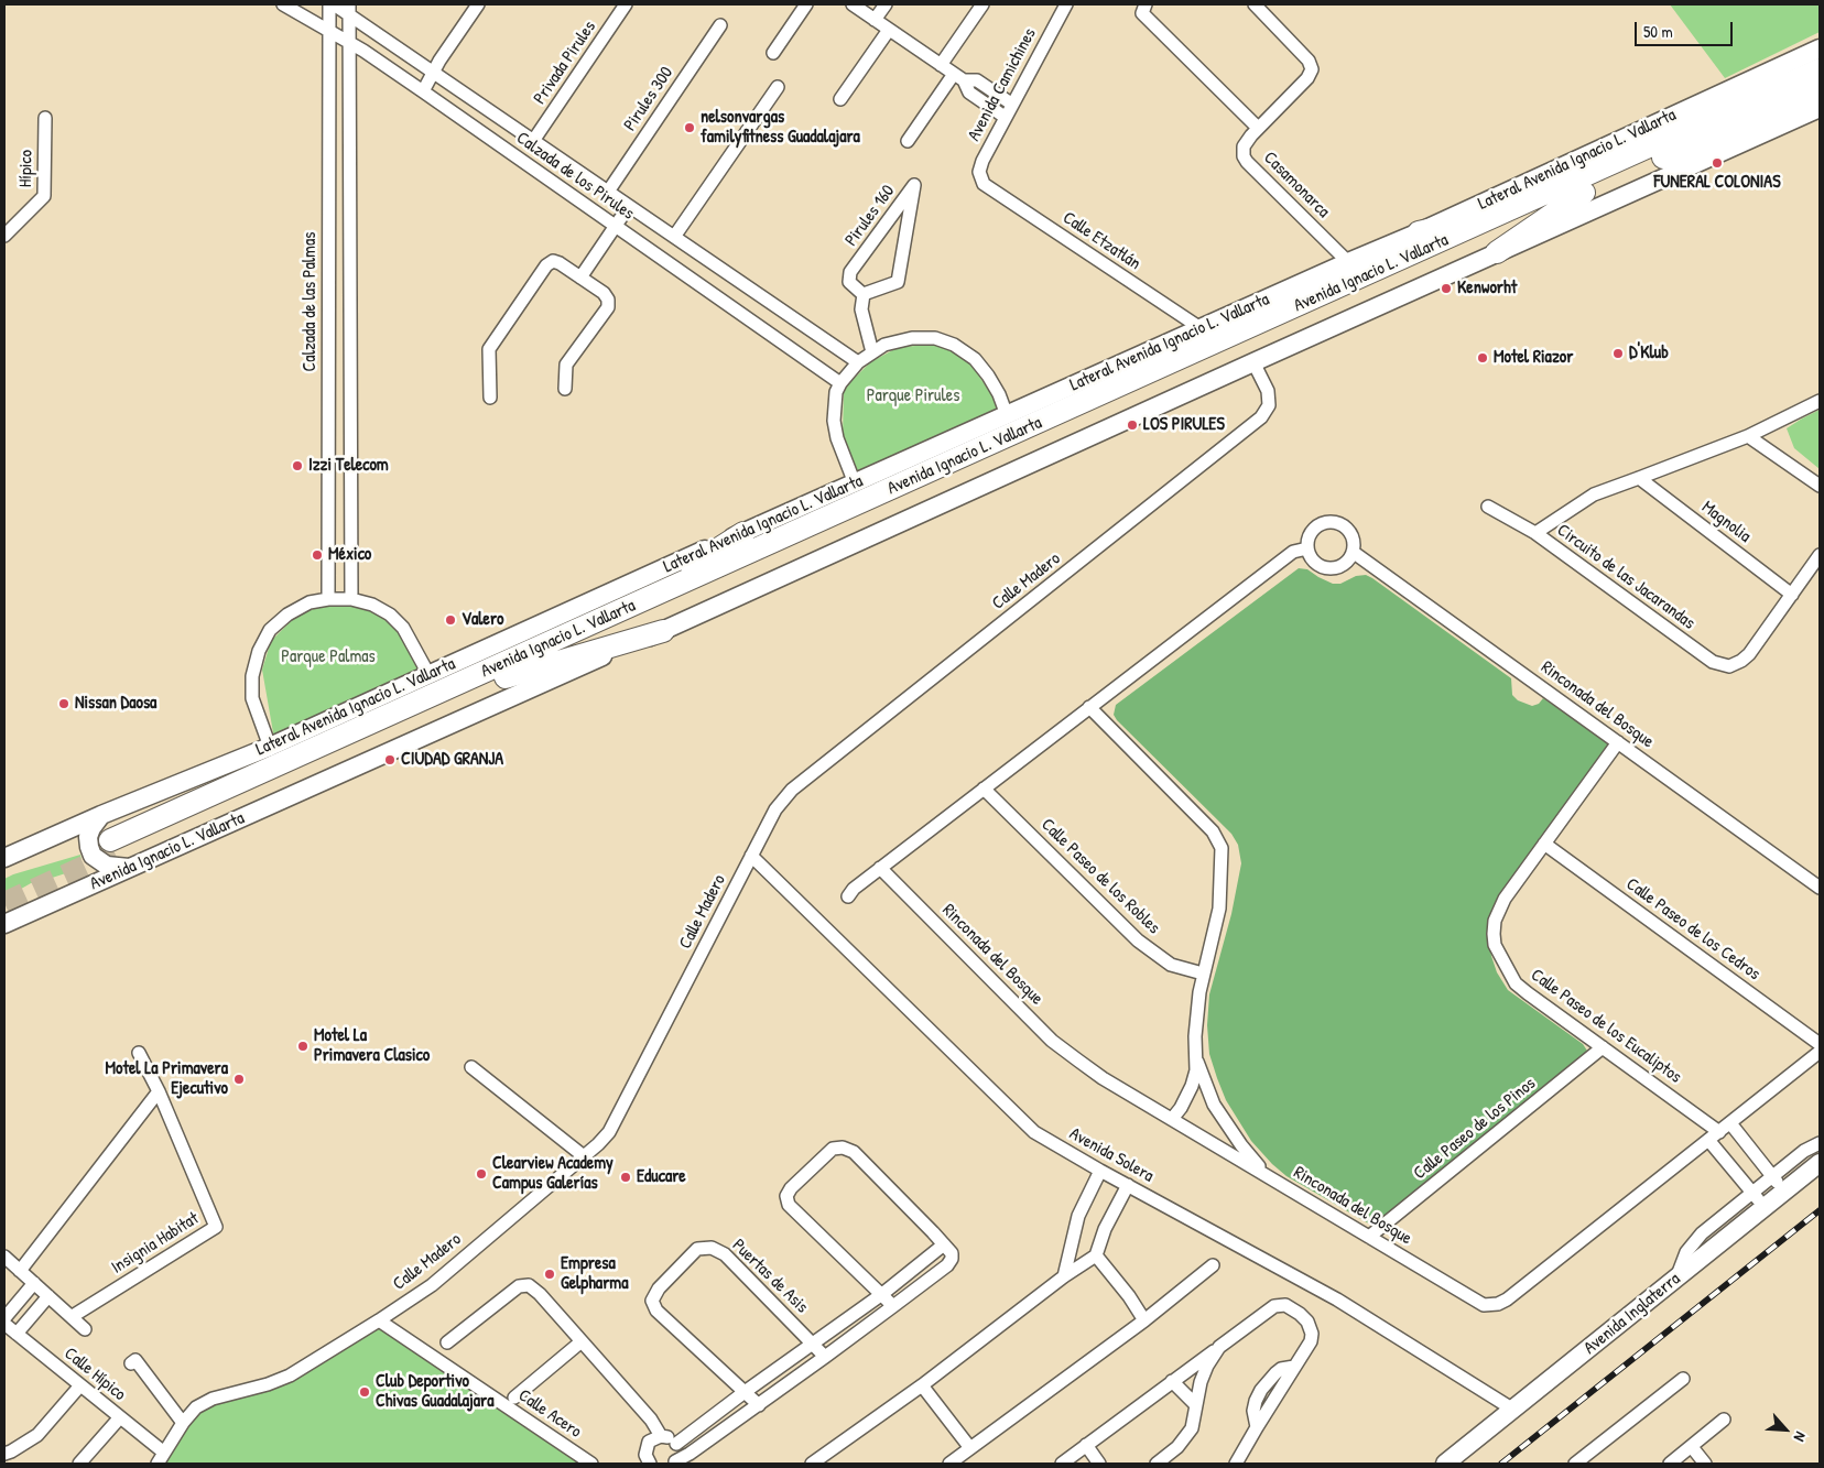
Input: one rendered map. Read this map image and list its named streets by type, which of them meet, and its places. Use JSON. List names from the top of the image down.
{
  "streets": {
    "highway": ["Avenida Ignacio L. Vallarta"],
    "street": [
      "Privada Pirules",
      "Avenida Camichines",
      "Pirules 300",
      "Lateral Avenida Ignacio L. Vallarta",
      "Hípico",
      "Calzada de los Pirules",
      "Casamonarca",
      "Pirules 160",
      "Calle Etzatlán",
      "Calzada de las Palmas",
      "Magnolia",
      "Circuito de las Jacarandas",
      "Calle Madero",
      "Rinconada del Bosque",
      "Calle Paseo de los Robles",
      "Calle Paseo de los Cedros",
      "Calle Paseo de los Eucaliptos",
      "Calle Paseo de los Pinos",
      "Avenida Solera",
      "Insignia Habitat",
      "Puertas de Asis",
      "Avenida Inglaterra",
      "Calle Hípico",
      "Calle Acero"
    ]
  },
  "crossings": [
    ["Privada Pirules", "Calzada de los Pirules"],
    ["Avenida Camichines", "Calle Etzatlán"],
    ["Pirules 300", "Calzada de los Pirules"],
    ["Lateral Avenida Ignacio L. Vallarta", "Casamonarca"],
    ["Lateral Avenida Ignacio L. Vallarta", "Calle Etzatlán"],
    ["Calzada de los Pirules", "Calzada de las Palmas"],
    ["Magnolia", "Circuito de las Jacarandas"],
    ["Calle Madero", "Avenida Solera"],
    ["Calle Madero", "Calle Hípico"],
    ["Calle Madero", "Calle Acero"],
    ["Rinconada del Bosque", "Calle Paseo de los Eucaliptos"],
    ["Rinconada del Bosque", "Calle Paseo de los Pinos"],
    ["Calle Paseo de los Cedros", "Calle Paseo de los Eucaliptos"],
    ["Calle Paseo de los Eucaliptos", "Calle Paseo de los Pinos"],
    ["Calle Paseo de los Eucaliptos", "Avenida Inglaterra"],
    ["Avenida Solera", "Avenida Inglaterra"]
  ],
  "parks": ["Parque Pirules", "Parque Palmas"],
  "places": [
    "nelsonvargas familyfitness Guadalajara",
    "FUNERAL COLONIAS",
    "Kenworht",
    "D'Klub",
    "Motel Riazor",
    "LOS PIRULES",
    "Izzi Telecom",
    "México",
    "Valero",
    "Nissan Daosa",
    "CIUDAD GRANJA",
    "Motel La Primavera Clasico",
    "Motel La Primavera Ejecutivo",
    "Clearview Academy Campus Galerías",
    "Educare",
    "Empresa Gelpharma",
    "Club Deportivo Chivas Guadalajara"
  ],
  "scale_bar": "50 m",
  "north": "bottom right"
}
